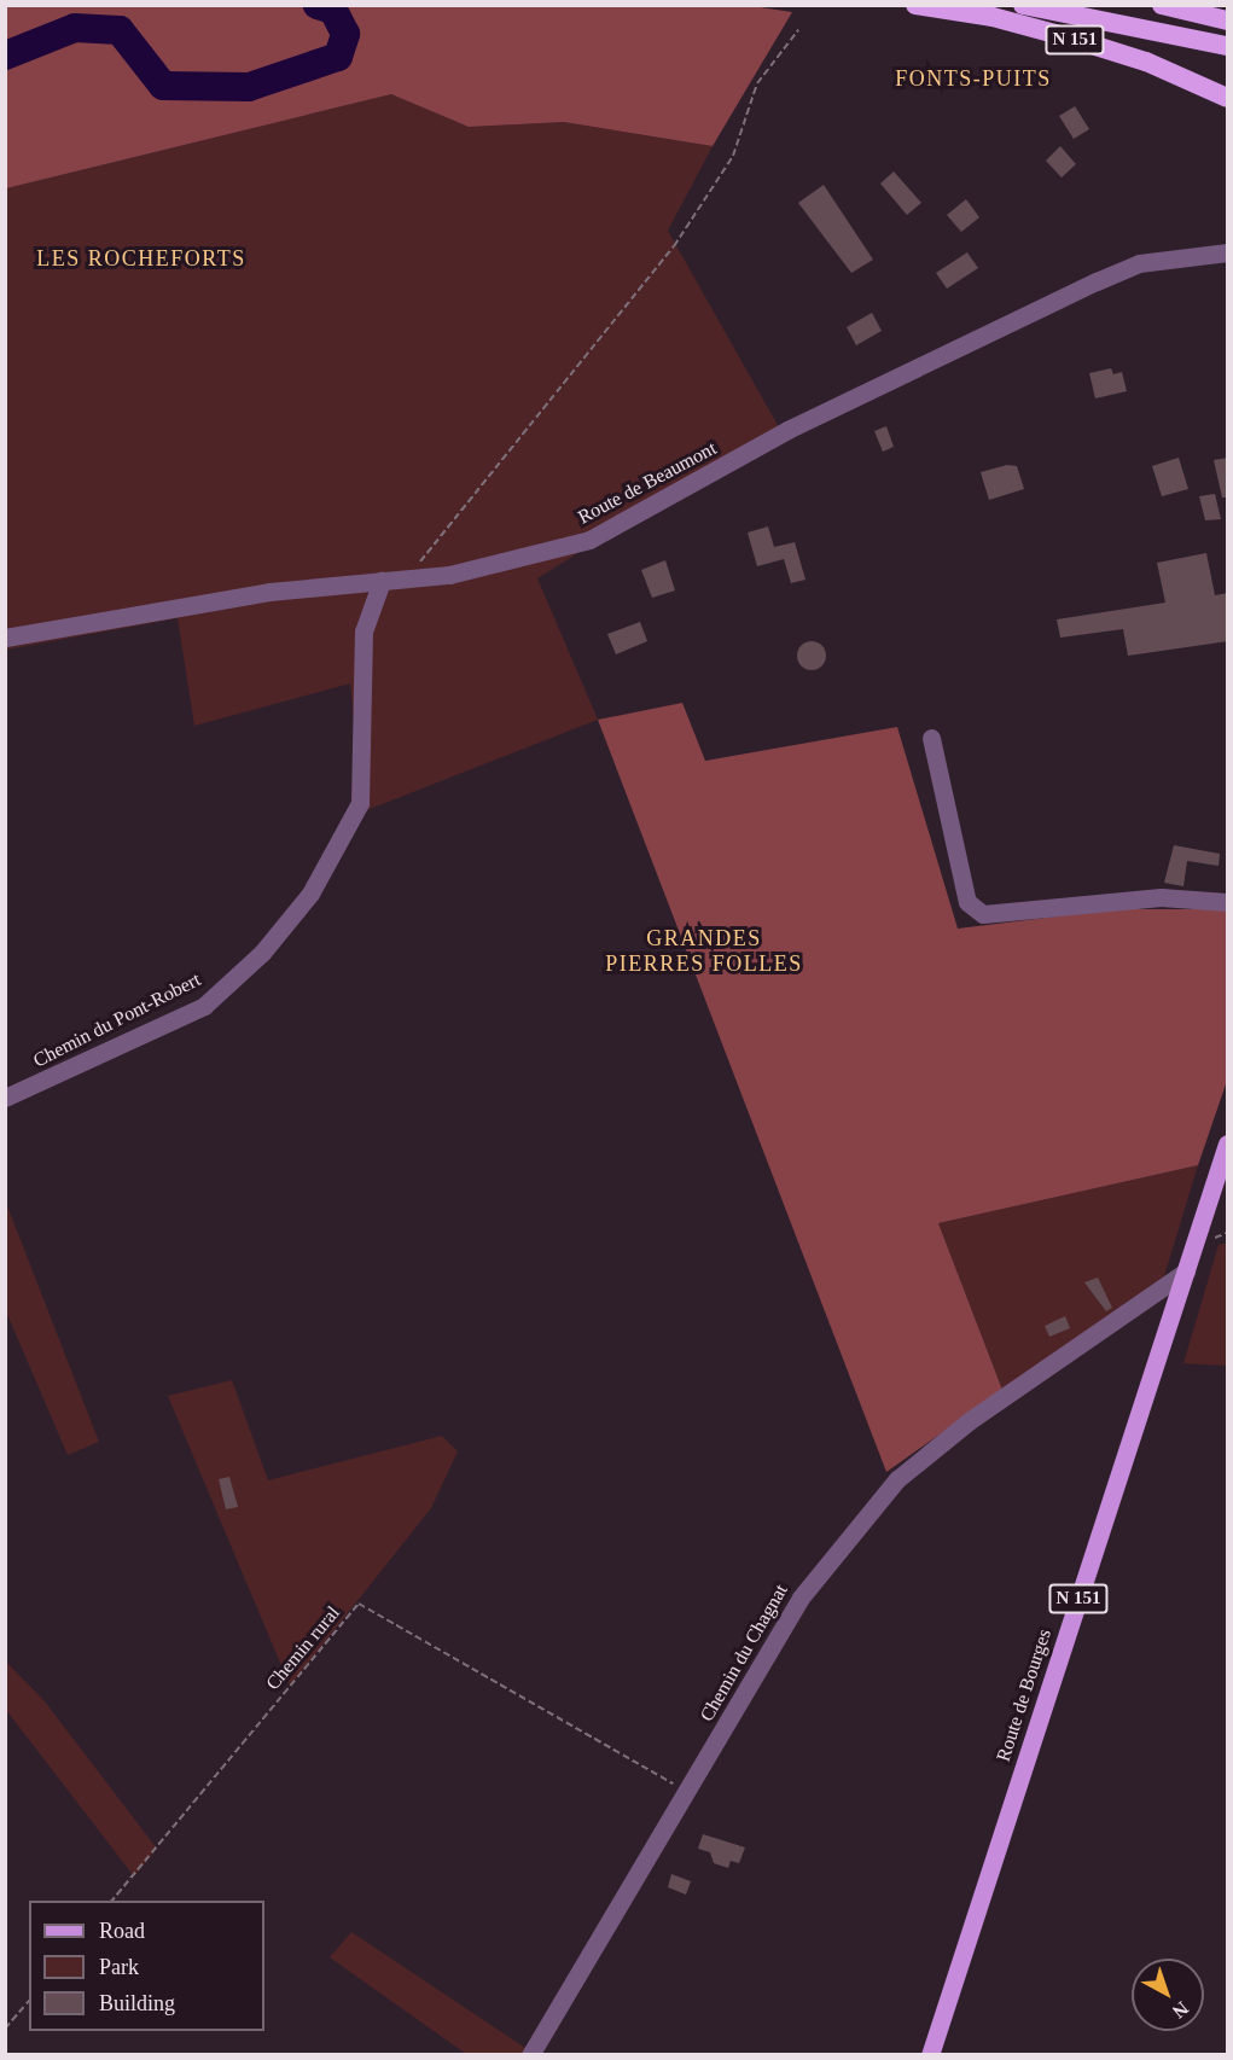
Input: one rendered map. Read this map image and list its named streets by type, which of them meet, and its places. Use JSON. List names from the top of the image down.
{
  "streets": {
    "highway": ["N 151"],
    "main road": ["Route de Bourges"],
    "street": ["Route de Beaumont", "Chemin du Pont-Robert", "Chemin du Chagnat"],
    "path": ["Chemin rural"]
  },
  "crossings": [
    ["Route de Beaumont", "Chemin du Pont-Robert"],
    ["Chemin rural", "Chemin du Chagnat"],
    ["Chemin du Chagnat", "Route de Bourges"]
  ],
  "districts": ["FONTS-PUITS", "LES ROCHEFORTS", "GRANDES PIERRES FOLLES"],
  "legend": ["Road", "Park", "Building"],
  "north": "bottom right"
}
